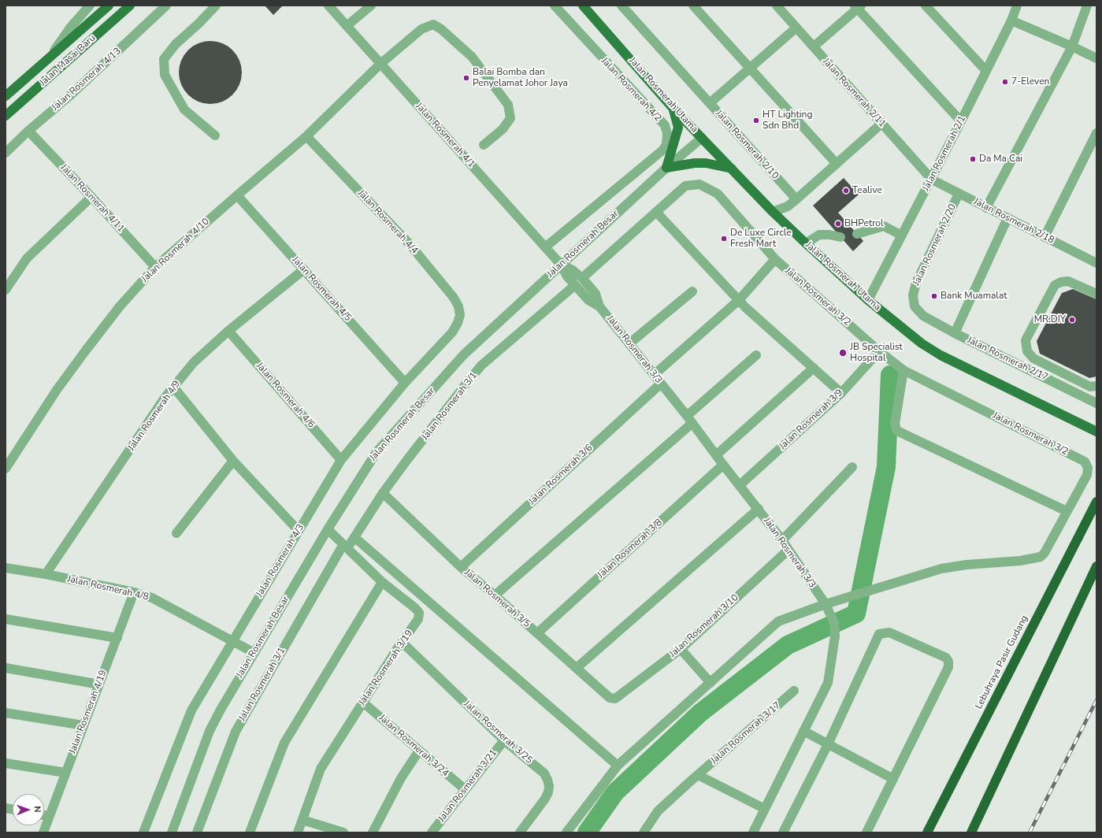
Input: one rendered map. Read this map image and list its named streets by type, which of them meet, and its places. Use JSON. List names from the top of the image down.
{
  "streets": {
    "highway": ["Lebuhraya Pasir Gudang"],
    "main road": ["Jalan Masai Baru", "Jalan Rosmerah Utama"],
    "street": [
      "Jalan Rosmerah 4/13",
      "Jalan Rosmerah 4/2",
      "Jalan Rosmerah 2/11",
      "Jalan Rosmerah 4/1",
      "Jalan Rosmerah 2/10",
      "Jalan Rosmerah 2/1",
      "Jalan Rosmerah 4/11",
      "Jalan Rosmerah 2/18",
      "Jalan Rosmerah 4/4",
      "Jalan Rosmerah Besar",
      "Jalan Rosmerah 2/20",
      "Jalan Rosmerah 4/10",
      "Jalan Rosmerah 4/5",
      "Jalan Rosmerah 3/2",
      "Jalan Rosmerah 3/3",
      "Jalan Rosmerah 2/17",
      "Jalan Rosmerah 4/6",
      "Jalan Rosmerah 3/1",
      "Jalan Rosmerah 4/9",
      "Jalan Rosmerah 3/9",
      "Jalan Rosmerah 3/6",
      "Jalan Rosmerah 3/8",
      "Jalan Rosmerah 4/3",
      "Jalan Rosmerah 4/8",
      "Jalan Rosmerah 3/5",
      "Jalan Rosmerah 3/10",
      "Jalan Rosmerah 3/19",
      "Jalan Rosmerah 4/19",
      "Jalan Rosmerah 3/25",
      "Jalan Rosmerah 3/17",
      "Jalan Rosmerah 3/24",
      "Jalan Rosmerah 3/21"
    ]
  },
  "crossings": [
    ["Jalan Rosmerah 4/13", "Jalan Rosmerah 4/11"],
    ["Jalan Rosmerah 4/2", "Jalan Rosmerah 4/1"],
    ["Jalan Rosmerah 2/11", "Jalan Rosmerah 2/1"],
    ["Jalan Rosmerah 2/11", "Jalan Rosmerah 2/18"],
    ["Jalan Rosmerah Utama", "Jalan Rosmerah 2/1"],
    ["Jalan Rosmerah Utama", "Jalan Rosmerah Besar"],
    ["Jalan Rosmerah 4/1", "Jalan Rosmerah Besar"],
    ["Jalan Rosmerah 4/1", "Jalan Rosmerah 4/10"],
    ["Jalan Rosmerah 4/1", "Jalan Rosmerah 3/3"],
    ["Jalan Rosmerah 2/1", "Jalan Rosmerah 2/18"],
    ["Jalan Rosmerah 4/11", "Jalan Rosmerah 4/10"],
    ["Jalan Rosmerah 2/18", "Jalan Rosmerah 2/20"],
    ["Jalan Rosmerah 4/4", "Jalan Rosmerah 4/10"],
    ["Jalan Rosmerah 4/4", "Jalan Rosmerah 4/3"],
    ["Jalan Rosmerah Besar", "Jalan Rosmerah 3/3"],
    ["Jalan Rosmerah Besar", "Jalan Rosmerah 4/8"],
    ["Jalan Rosmerah Besar", "Jalan Rosmerah 3/19"],
    ["Jalan Rosmerah 2/20", "Jalan Rosmerah 2/17"],
    ["Jalan Rosmerah 4/10", "Jalan Rosmerah 4/5"],
    ["Jalan Rosmerah 4/5", "Jalan Rosmerah 4/9"],
    ["Jalan Rosmerah 4/5", "Jalan Rosmerah 4/3"],
    ["Jalan Rosmerah 3/2", "Jalan Rosmerah 3/3"],
    ["Jalan Rosmerah 3/2", "Jalan Rosmerah 3/9"],
    ["Jalan Rosmerah 3/3", "Jalan Rosmerah 3/1"],
    ["Jalan Rosmerah 3/3", "Jalan Rosmerah 3/9"],
    ["Jalan Rosmerah 3/3", "Jalan Rosmerah 3/6"],
    ["Jalan Rosmerah 3/3", "Jalan Rosmerah 3/8"],
    ["Jalan Rosmerah 3/3", "Jalan Rosmerah 3/10"],
    ["Jalan Rosmerah 4/6", "Jalan Rosmerah 4/9"],
    ["Jalan Rosmerah 4/6", "Jalan Rosmerah 4/3"],
    ["Jalan Rosmerah 3/1", "Jalan Rosmerah 3/5"],
    ["Jalan Rosmerah 3/1", "Jalan Rosmerah 3/19"],
    ["Jalan Rosmerah 4/9", "Jalan Rosmerah 4/8"],
    ["Jalan Rosmerah 3/6", "Jalan Rosmerah 3/5"],
    ["Jalan Rosmerah 3/8", "Jalan Rosmerah 3/5"],
    ["Jalan Rosmerah 4/3", "Jalan Rosmerah 4/8"],
    ["Jalan Rosmerah 4/8", "Jalan Rosmerah 4/19"],
    ["Jalan Rosmerah 3/5", "Jalan Rosmerah 3/10"],
    ["Jalan Rosmerah 3/19", "Jalan Rosmerah 3/25"],
    ["Jalan Rosmerah 3/19", "Jalan Rosmerah 3/24"],
    ["Jalan Rosmerah 3/25", "Jalan Rosmerah 3/21"],
    ["Jalan Rosmerah 3/24", "Jalan Rosmerah 3/21"]
  ],
  "places": [
    "Balai Bomba dan Penyelamat Johor Jaya",
    "7-Eleven",
    "HT Lighting Sdn Bhd",
    "Da Ma Cai",
    "Tealive",
    "BHPetrol",
    "De Luxe Circle Fresh Mart",
    "Bank Muamalat",
    "MR.DIY",
    "JB Specialist Hospital"
  ],
  "north": "right"
}
